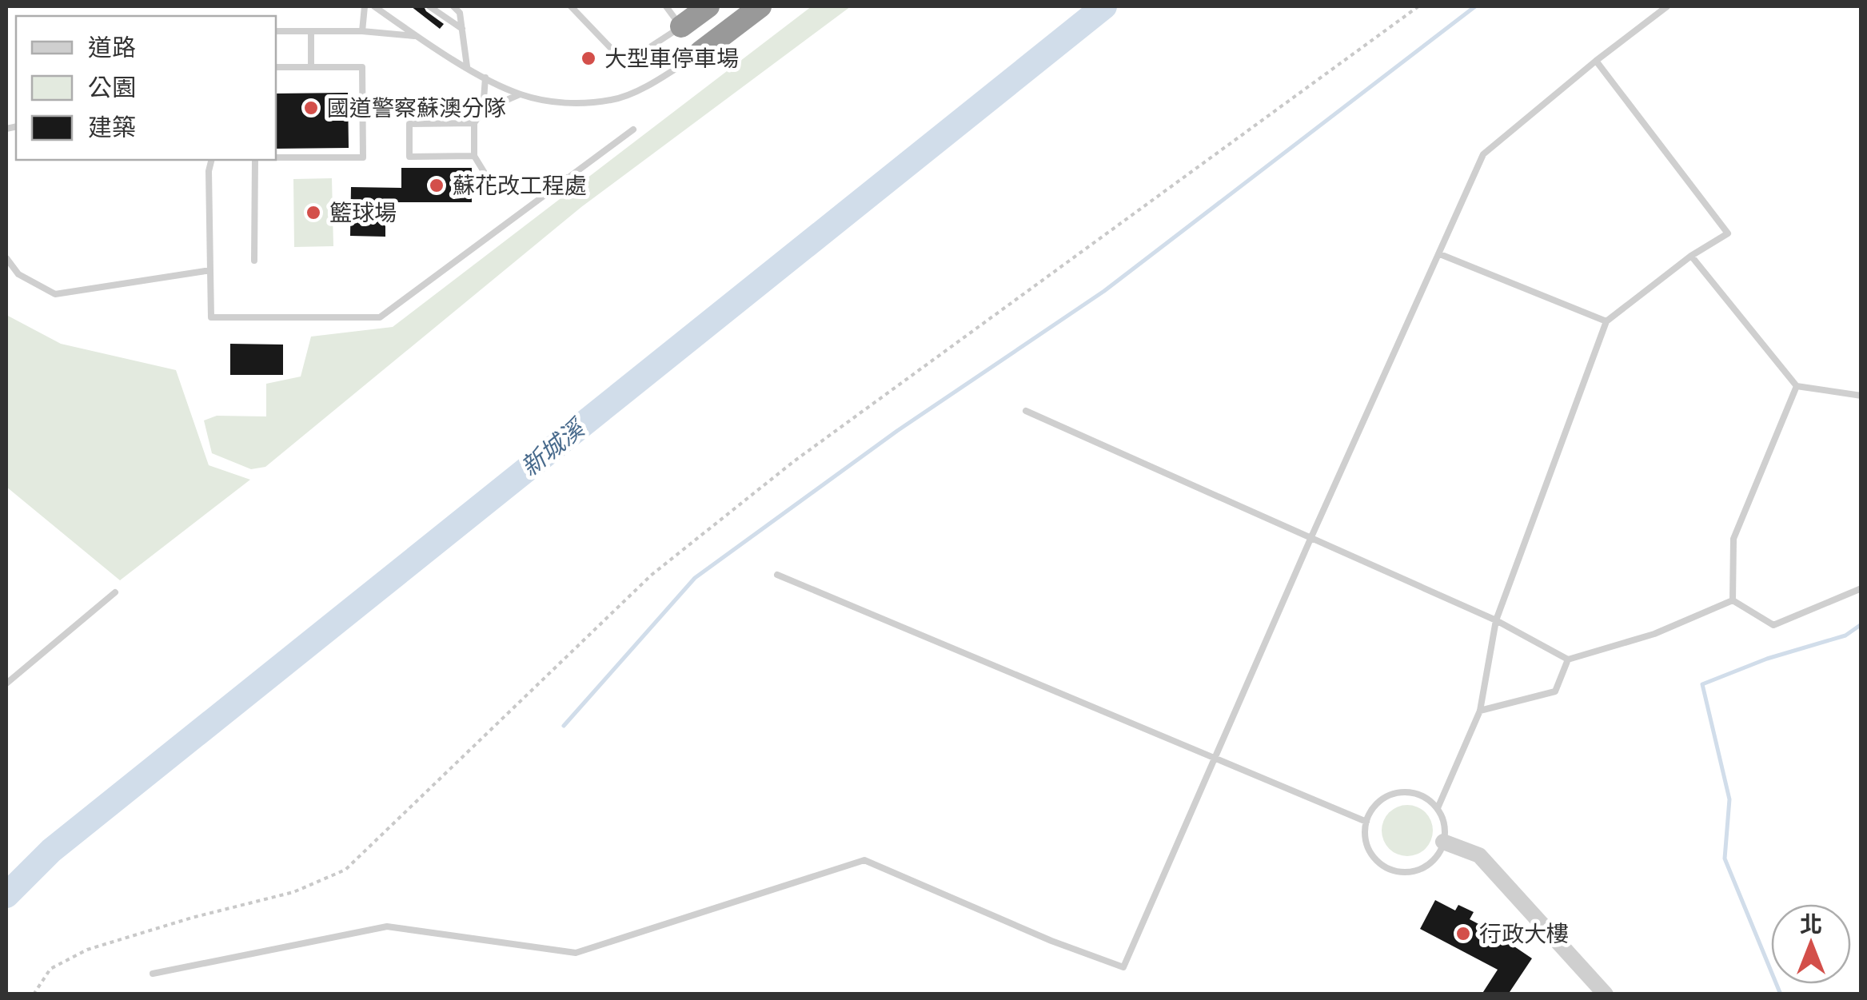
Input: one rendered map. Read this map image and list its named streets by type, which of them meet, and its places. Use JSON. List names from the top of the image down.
{
  "water": ["新城溪"],
  "places": [
    "大型車停車場",
    "國道警察蘇澳分隊",
    "蘇花改工程處",
    "籃球場",
    "行政大樓"
  ],
  "legend": ["道路", "公園", "建築"],
  "north": "top"
}
